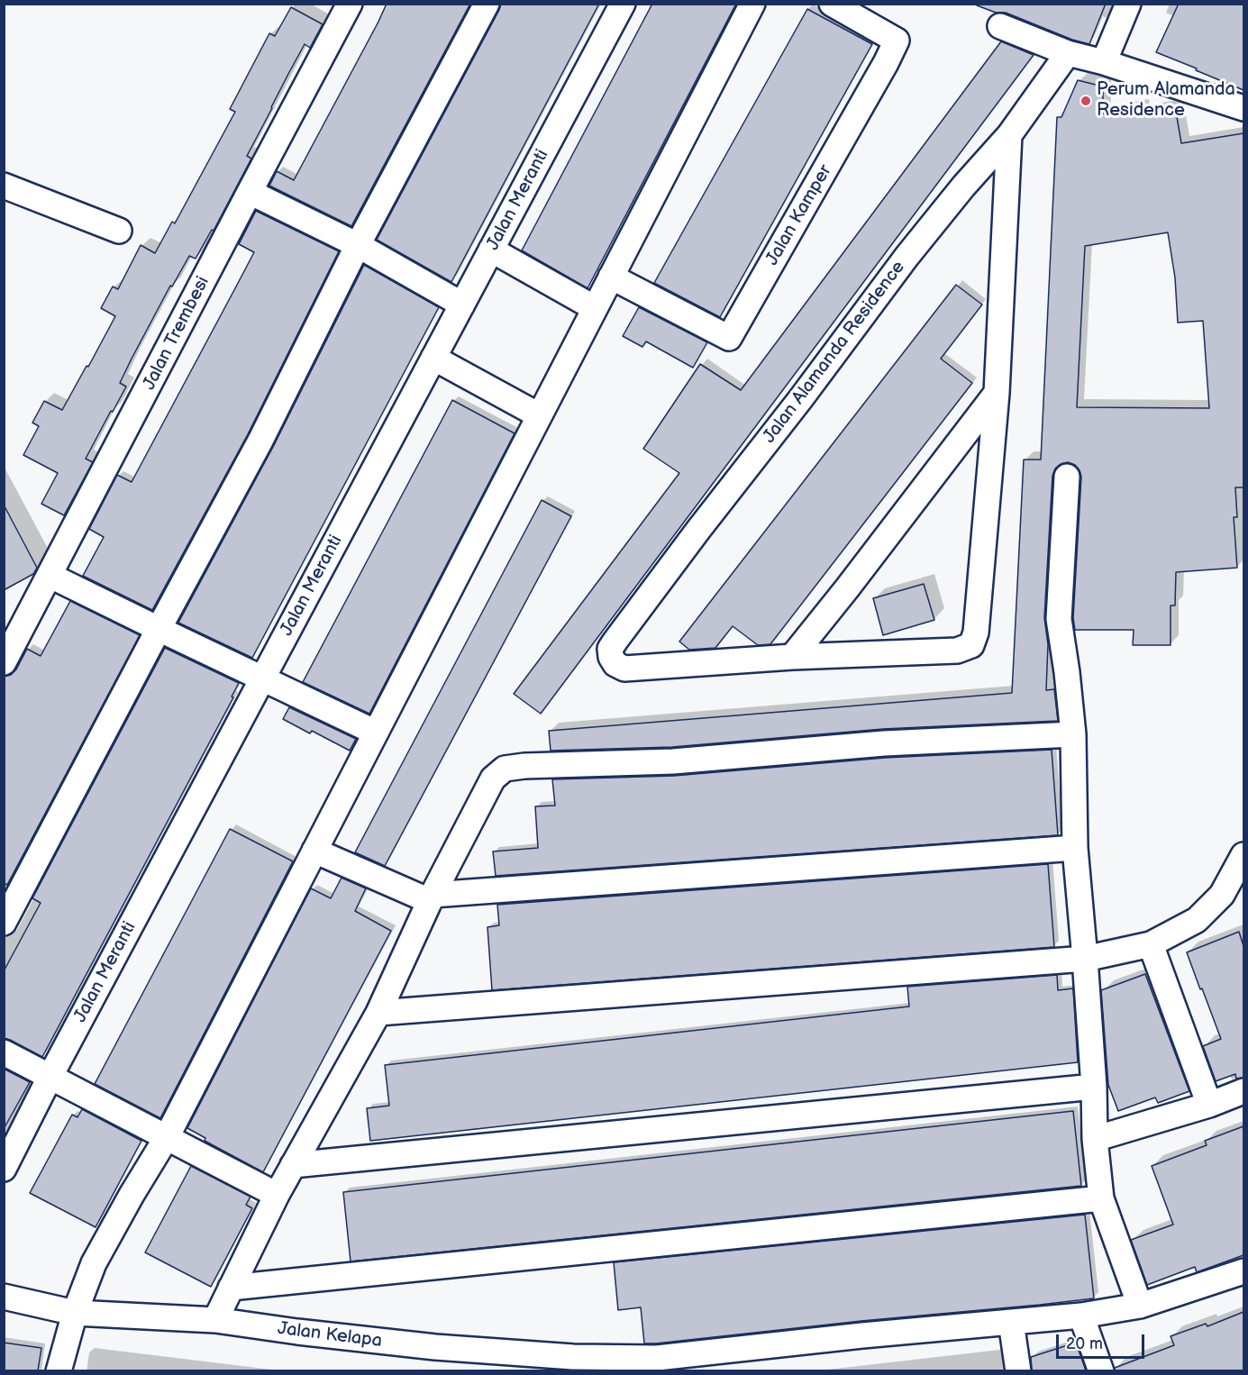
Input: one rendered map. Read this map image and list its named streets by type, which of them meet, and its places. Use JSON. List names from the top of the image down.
{
  "streets": {
    "street": [
      "Jalan Meranti",
      "Jalan Kamper",
      "Jalan Trembesi",
      "Jalan Alamanda Residence",
      "Jalan Kelapa"
    ]
  },
  "places": ["Perum Alamanda Residence"],
  "scale_bar": "20 m"
}
